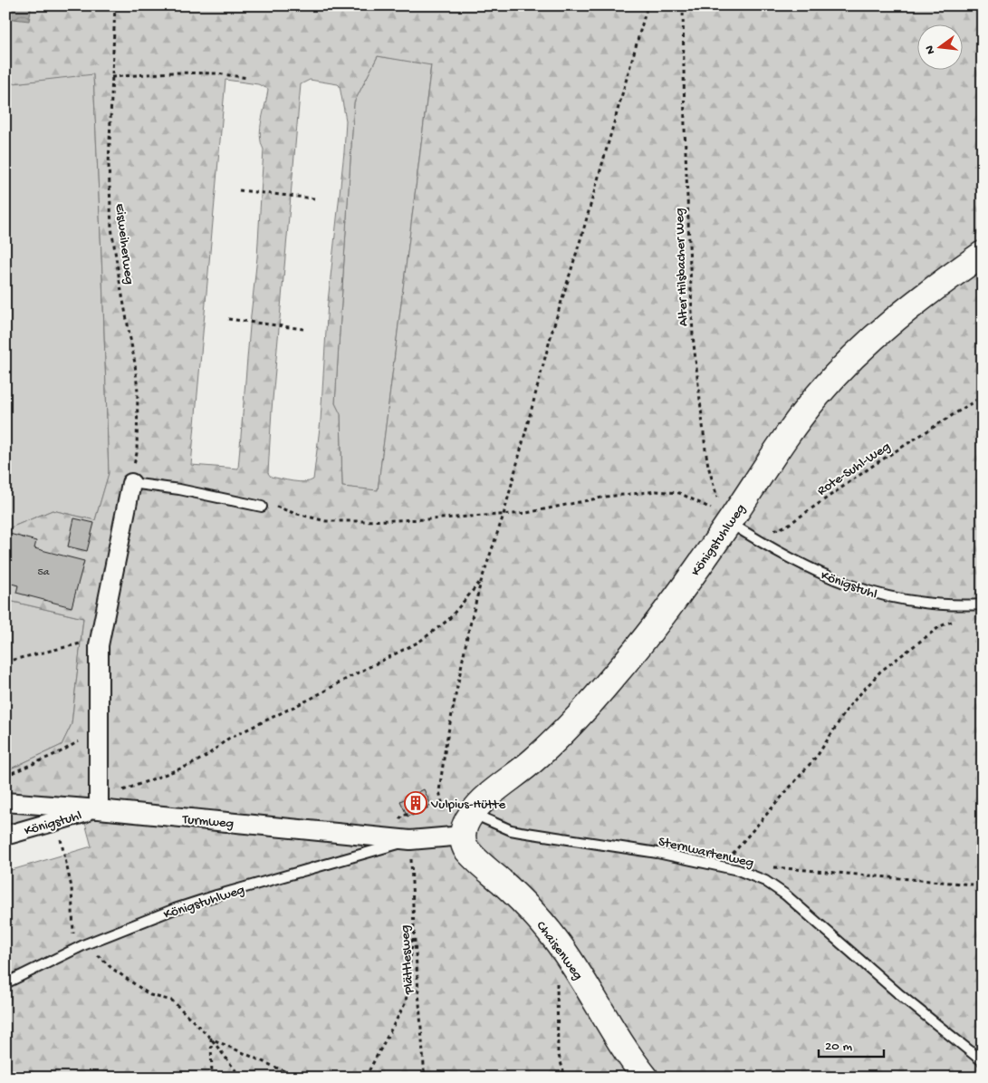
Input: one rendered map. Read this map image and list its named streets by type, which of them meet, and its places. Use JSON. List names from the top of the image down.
{
  "streets": {
    "street": [
      "Königstuhlweg",
      "Königstuhl",
      "Turmweg",
      "Chaisenweg"
    ],
    "lane": ["Sternwartenweg"],
    "path": [
      "Eisweiherweg",
      "Alter Hilsbacher Weg",
      "Rote-Suhl-Weg",
      "Plättlesweg"
    ]
  },
  "crossings": [
    ["Alter Hilsbacher Weg", "Königstuhlweg"],
    ["Alter Hilsbacher Weg", "Königstuhl"],
    ["Königstuhlweg", "Königstuhl"],
    ["Königstuhlweg", "Turmweg"],
    ["Königstuhlweg", "Sternwartenweg"],
    ["Königstuhlweg", "Chaisenweg"],
    ["Königstuhlweg", "Plättlesweg"],
    ["Königstuhl", "Turmweg"],
    ["Turmweg", "Plättlesweg"]
  ],
  "places": {
    "building": ["Vulpius-Hütte"]
  },
  "house_numbers": ["5a"],
  "scale_bar": "20 m",
  "north": "left"
}
